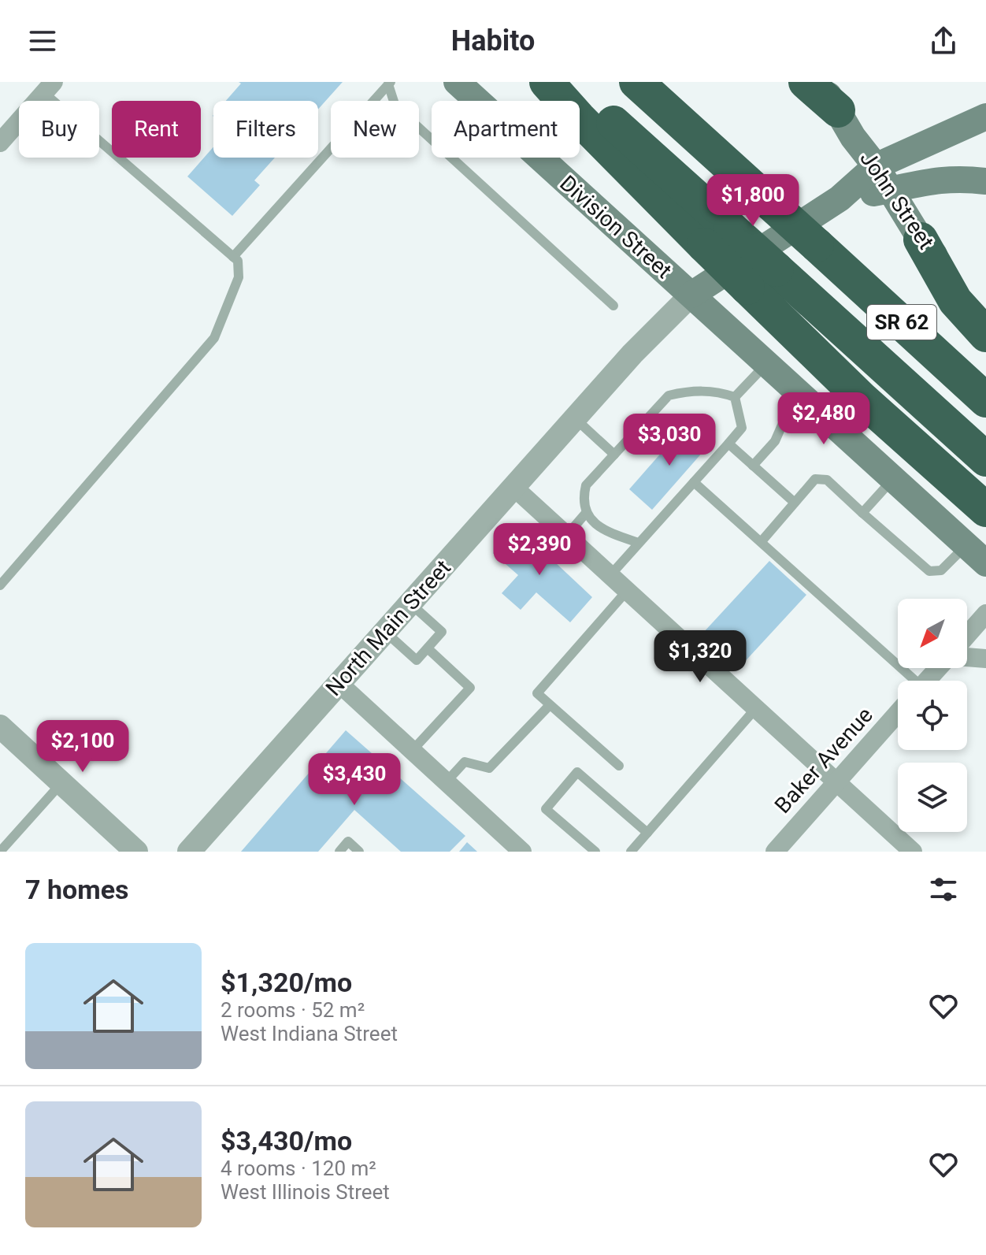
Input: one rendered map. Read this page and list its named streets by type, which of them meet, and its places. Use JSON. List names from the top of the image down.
{
  "streets": {
    "highway": ["SR 62"],
    "main road": ["John Street", "Division Street"],
    "street": ["North Main Street", "Baker Avenue"]
  },
  "crossings": [
    ["Division Street", "North Main Street"]
  ],
  "north": "bottom left",
  "page": {
    "header": "Habito",
    "chip": [
      "Buy",
      "Rent",
      "Filters",
      "New",
      "Apartment"
    ],
    "price": [
      "$1,800",
      "$2,480",
      "$3,030",
      "$2,390",
      "$1,320",
      "$2,100",
      "$3,430"
    ],
    "heading": "7 homes",
    "list": [
      {
        "name": "$1,320/mo",
        "note": "2 rooms · 52 m² · West Indiana Street"
      },
      {
        "name": "$3,430/mo",
        "note": "4 rooms · 120 m² · West Illinois Street"
      }
    ]
  }
}
